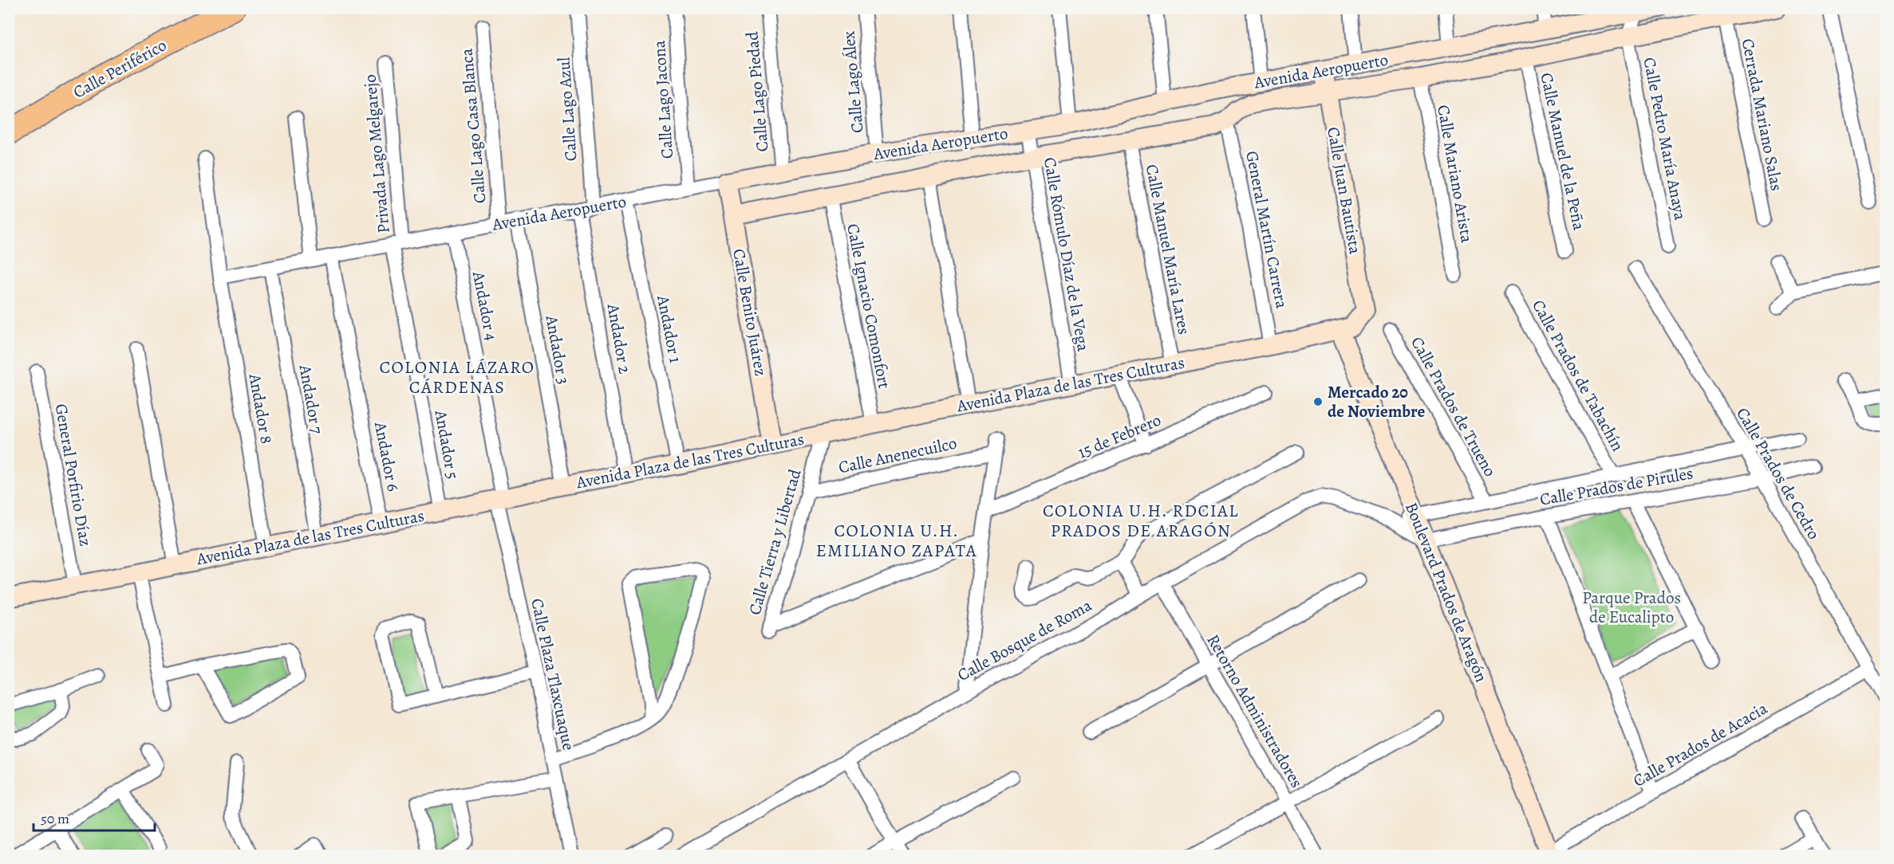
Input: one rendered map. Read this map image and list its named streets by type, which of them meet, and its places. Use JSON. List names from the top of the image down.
{
  "streets": {
    "highway": ["Calle Periférico"],
    "street": [
      "Avenida Aeropuerto",
      "Calle Lago Álex",
      "Calle Lago Piedad",
      "Calle Lago Jacona",
      "Calle Lago Azul",
      "Cerrada Mariano Salas",
      "Calle Lago Casa Blanca",
      "Calle Pedro María Anaya",
      "Calle Manuel de la Peña",
      "Privada Lago Melgarejo",
      "Calle Mariano Arista",
      "Calle Juan Bautista",
      "General Martín Carrera",
      "Calle Manuel María Lares",
      "Calle Rómulo Díaz de la Vega",
      "Andador 4",
      "Calle Ignacio Comonfort",
      "Calle Benito Juárez",
      "Andador 1",
      "Andador 2",
      "Andador 3",
      "Calle Prados de Tabachín",
      "Avenida Plaza de las Tres Culturas",
      "Andador 7",
      "Calle Prados de Trueno",
      "Andador 8",
      "15 de Febrero",
      "Andador 5",
      "Calle Anenecuilco",
      "Andador 6",
      "Calle Prados de Cedro",
      "General Porfirio Díaz",
      "Calle Prados de Pirules",
      "Calle Tierra y Libertad",
      "Boulevard Prados de Aragón",
      "Calle Bosque de Roma",
      "Calle Plaza Tlaxcuaque",
      "Retorno Administradores",
      "Calle Prados de Acacia"
    ]
  },
  "crossings": [
    ["Avenida Aeropuerto", "Calle Lago Álex"],
    ["Avenida Aeropuerto", "Calle Lago Piedad"],
    ["Avenida Aeropuerto", "Calle Lago Jacona"],
    ["Avenida Aeropuerto", "Calle Lago Azul"],
    ["Avenida Aeropuerto", "Cerrada Mariano Salas"],
    ["Avenida Aeropuerto", "Calle Lago Casa Blanca"],
    ["Avenida Aeropuerto", "Calle Pedro María Anaya"],
    ["Avenida Aeropuerto", "Calle Manuel de la Peña"],
    ["Avenida Aeropuerto", "Privada Lago Melgarejo"],
    ["Avenida Aeropuerto", "Calle Mariano Arista"],
    ["Avenida Aeropuerto", "Calle Juan Bautista"],
    ["Avenida Aeropuerto", "General Martín Carrera"],
    ["Avenida Aeropuerto", "Calle Manuel María Lares"],
    ["Avenida Aeropuerto", "Calle Rómulo Díaz de la Vega"],
    ["Avenida Aeropuerto", "Andador 4"],
    ["Avenida Aeropuerto", "Calle Ignacio Comonfort"],
    ["Avenida Aeropuerto", "Calle Benito Juárez"],
    ["Avenida Aeropuerto", "Andador 1"],
    ["Avenida Aeropuerto", "Andador 2"],
    ["Avenida Aeropuerto", "Andador 3"],
    ["Avenida Aeropuerto", "Andador 7"],
    ["Avenida Aeropuerto", "Andador 8"],
    ["Avenida Aeropuerto", "Andador 5"],
    ["Avenida Aeropuerto", "Andador 6"],
    ["Privada Lago Melgarejo", "Andador 5"],
    ["Calle Juan Bautista", "Avenida Plaza de las Tres Culturas"],
    ["General Martín Carrera", "Avenida Plaza de las Tres Culturas"],
    ["Calle Manuel María Lares", "Avenida Plaza de las Tres Culturas"],
    ["Calle Rómulo Díaz de la Vega", "Avenida Plaza de las Tres Culturas"],
    ["Andador 4", "Avenida Plaza de las Tres Culturas"],
    ["Andador 4", "Calle Plaza Tlaxcuaque"],
    ["Calle Ignacio Comonfort", "Avenida Plaza de las Tres Culturas"],
    ["Calle Benito Juárez", "Avenida Plaza de las Tres Culturas"],
    ["Andador 1", "Avenida Plaza de las Tres Culturas"],
    ["Andador 2", "Avenida Plaza de las Tres Culturas"],
    ["Andador 3", "Avenida Plaza de las Tres Culturas"],
    ["Calle Prados de Tabachín", "Calle Prados de Pirules"],
    ["Avenida Plaza de las Tres Culturas", "Andador 7"],
    ["Avenida Plaza de las Tres Culturas", "Andador 8"],
    ["Avenida Plaza de las Tres Culturas", "Andador 5"],
    ["Avenida Plaza de las Tres Culturas", "Andador 6"],
    ["Avenida Plaza de las Tres Culturas", "General Porfirio Díaz"],
    ["Avenida Plaza de las Tres Culturas", "Calle Tierra y Libertad"],
    ["Avenida Plaza de las Tres Culturas", "Boulevard Prados de Aragón"],
    ["Avenida Plaza de las Tres Culturas", "Calle Plaza Tlaxcuaque"],
    ["Calle Prados de Trueno", "Calle Prados de Pirules"],
    ["Calle Anenecuilco", "Calle Tierra y Libertad"],
    ["Calle Prados de Cedro", "Calle Prados de Pirules"],
    ["Calle Prados de Cedro", "Calle Prados de Acacia"],
    ["Calle Prados de Pirules", "Boulevard Prados de Aragón"],
    ["Calle Prados de Pirules", "Calle Bosque de Roma"],
    ["Boulevard Prados de Aragón", "Calle Bosque de Roma"],
    ["Boulevard Prados de Aragón", "Calle Prados de Acacia"],
    ["Calle Bosque de Roma", "Retorno Administradores"]
  ],
  "districts": ["COLONIA LÁZARO CÁRDENAS", "COLONIA U.H. RDCIAL PRADOS DE ARAGÓN", "COLONIA U.H. EMILIANO ZAPATA"],
  "parks": ["Parque Prados de Eucalipto"],
  "places": ["Mercado 20 de Noviembre"],
  "scale_bar": "50 m"
}
